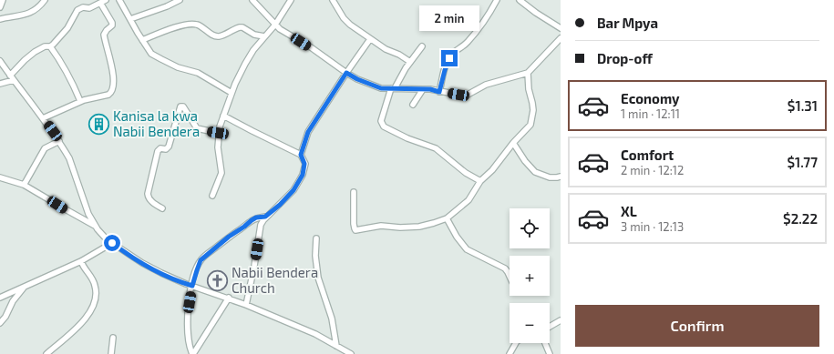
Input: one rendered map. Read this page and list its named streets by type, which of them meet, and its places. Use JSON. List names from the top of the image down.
{
  "places": {
    "building": ["Kanisa la kwa Nabii Bendera"],
    "church": ["Nabii Bendera Church"]
  },
  "page": {
    "banner": ["Bar Mpya", "Drop-off"],
    "bubble": "2 min",
    "list": [
      {
        "name": "Economy",
        "note": "1 min · 12:11",
        "value": "$1.31"
      },
      {
        "name": "Comfort",
        "note": "2 min · 12:12",
        "value": "$1.77"
      },
      {
        "name": "XL",
        "note": "3 min · 12:13",
        "value": "$2.22"
      }
    ],
    "map_buttons": ["+", "−"],
    "buttons": "Confirm"
  }
}
